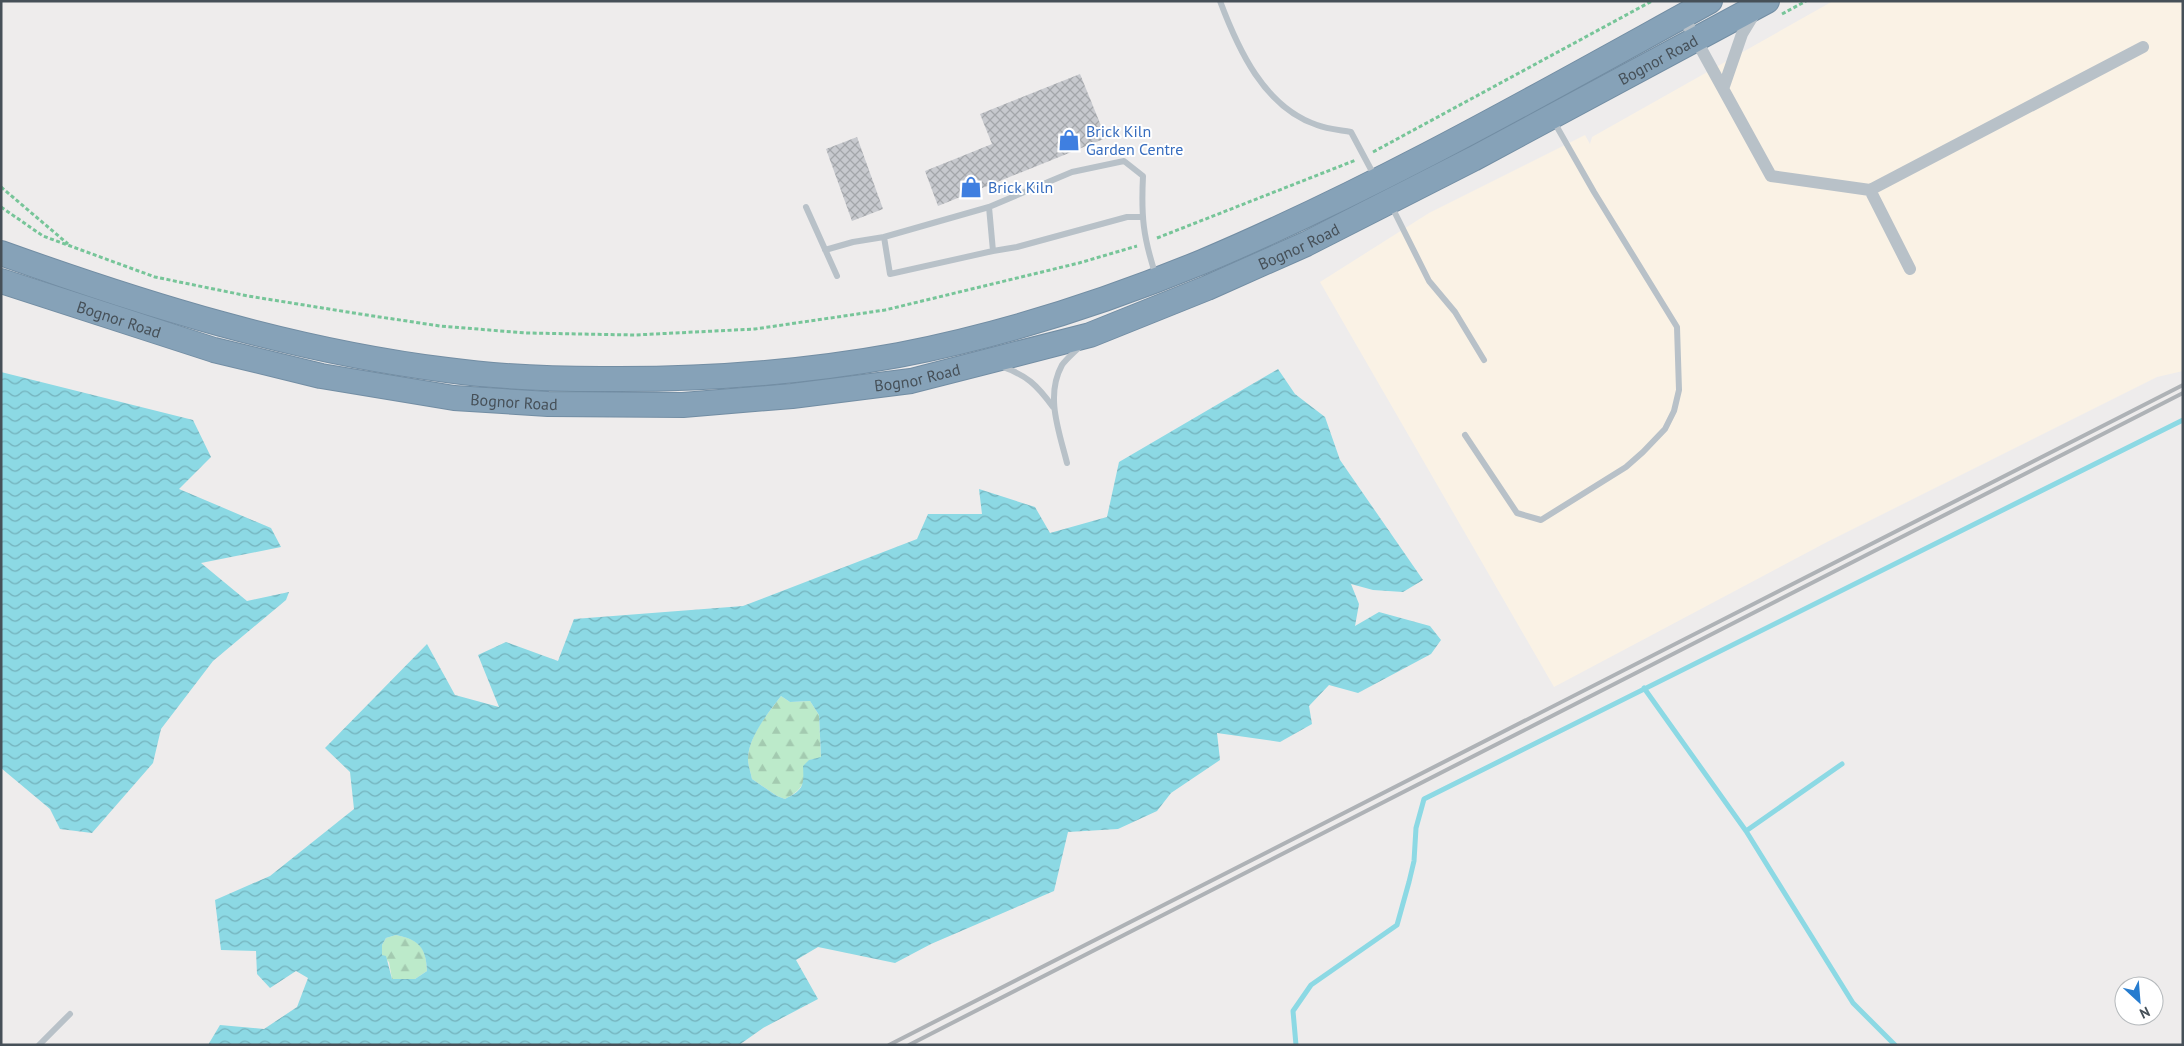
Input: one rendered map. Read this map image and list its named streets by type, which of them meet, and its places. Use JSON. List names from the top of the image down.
{
  "streets": {
    "highway": ["Bognor Road"]
  },
  "places": {
    "shop": ["Brick Kiln Garden Centre", "Brick Kiln"]
  },
  "north": "bottom right"
}
